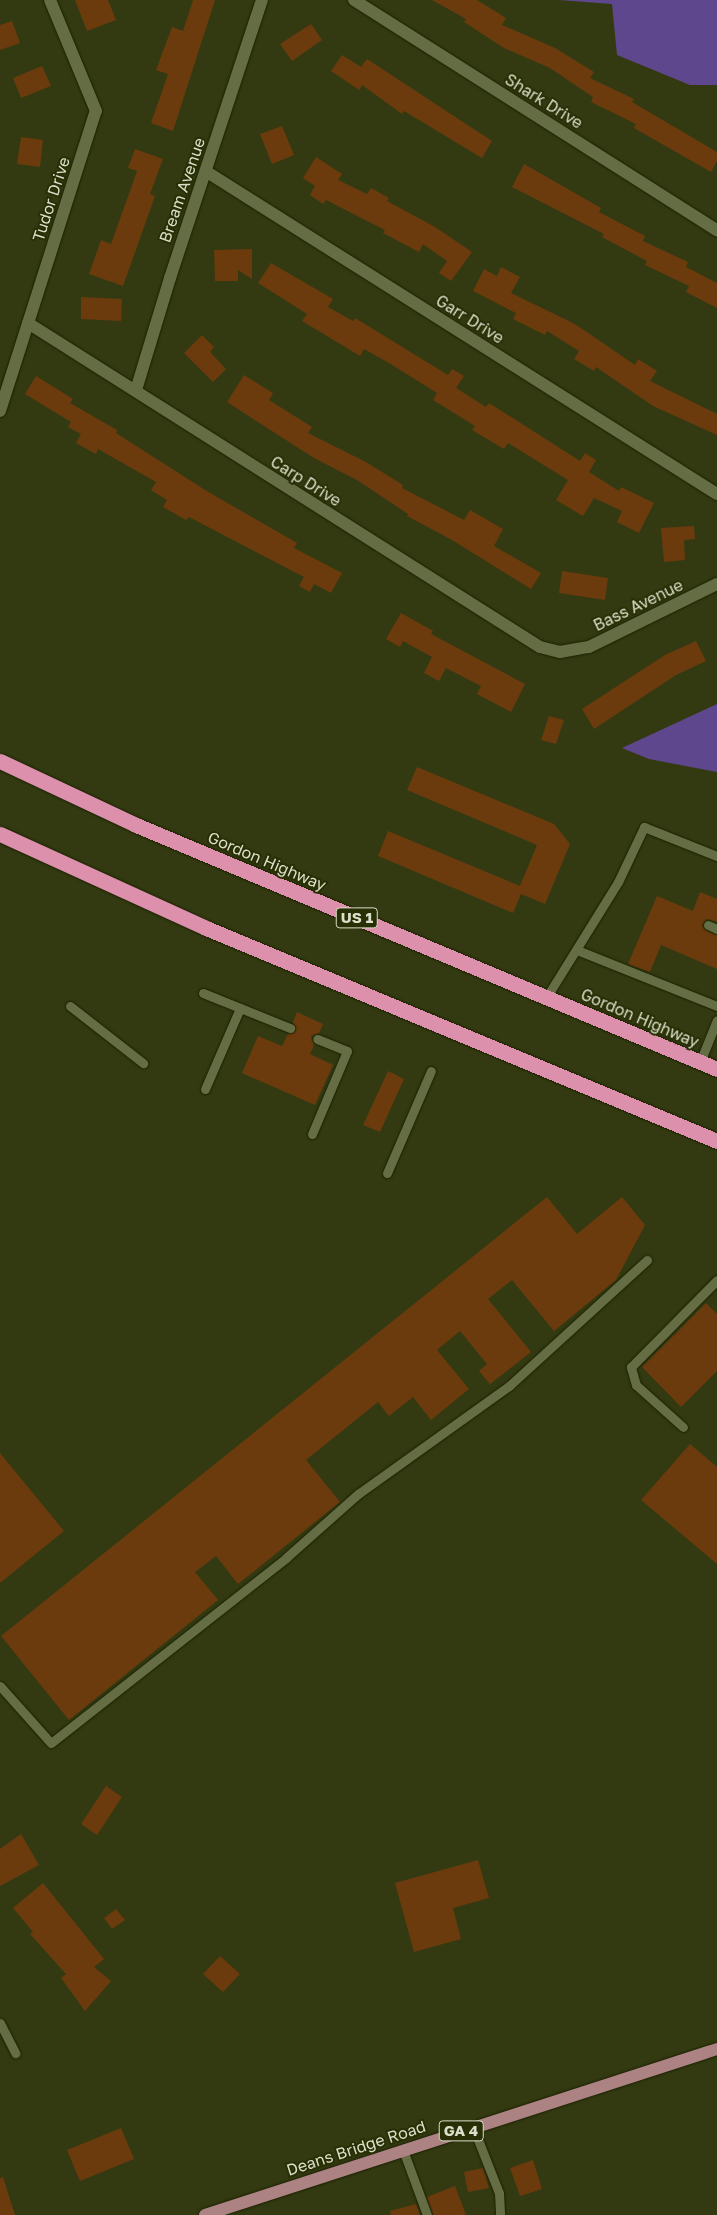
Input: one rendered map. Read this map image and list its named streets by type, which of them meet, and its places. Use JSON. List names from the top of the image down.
{
  "streets": {
    "highway": ["Gordon Highway", "US 1"],
    "main road": ["GA 4", "Deans Bridge Road"],
    "street": [
      "Shark Drive",
      "Bream Avenue",
      "Tudor Drive",
      "Garr Drive",
      "Carp Drive",
      "Bass Avenue"
    ]
  },
  "crossings": [
    ["Bream Avenue", "Garr Drive"],
    ["Bream Avenue", "Carp Drive"],
    ["Tudor Drive", "Carp Drive"],
    ["Carp Drive", "Bass Avenue"]
  ]
}
